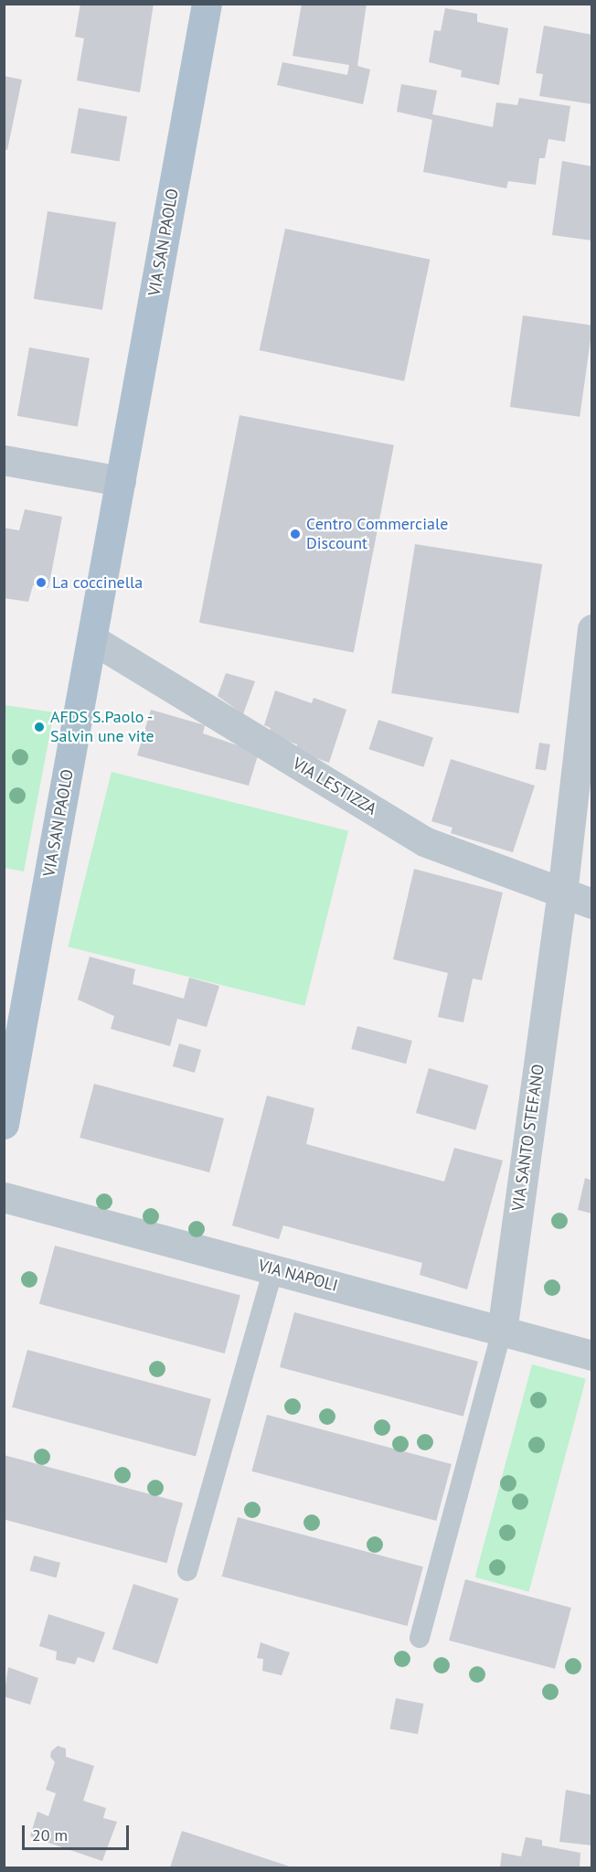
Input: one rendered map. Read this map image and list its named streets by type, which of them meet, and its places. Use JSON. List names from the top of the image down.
{
  "streets": {
    "main road": ["VIA SAN PAOLO"],
    "street": ["VIA LESTIZZA", "VIA SANTO STEFANO", "VIA NAPOLI"]
  },
  "crossings": [
    ["VIA SAN PAOLO", "VIA LESTIZZA"],
    ["VIA LESTIZZA", "VIA SANTO STEFANO"],
    ["VIA SANTO STEFANO", "VIA NAPOLI"]
  ],
  "places": ["Centro Commerciale Discount", "La coccinella", "AFDS S.Paolo - Salvin une vite"],
  "scale_bar": "20 m"
}
